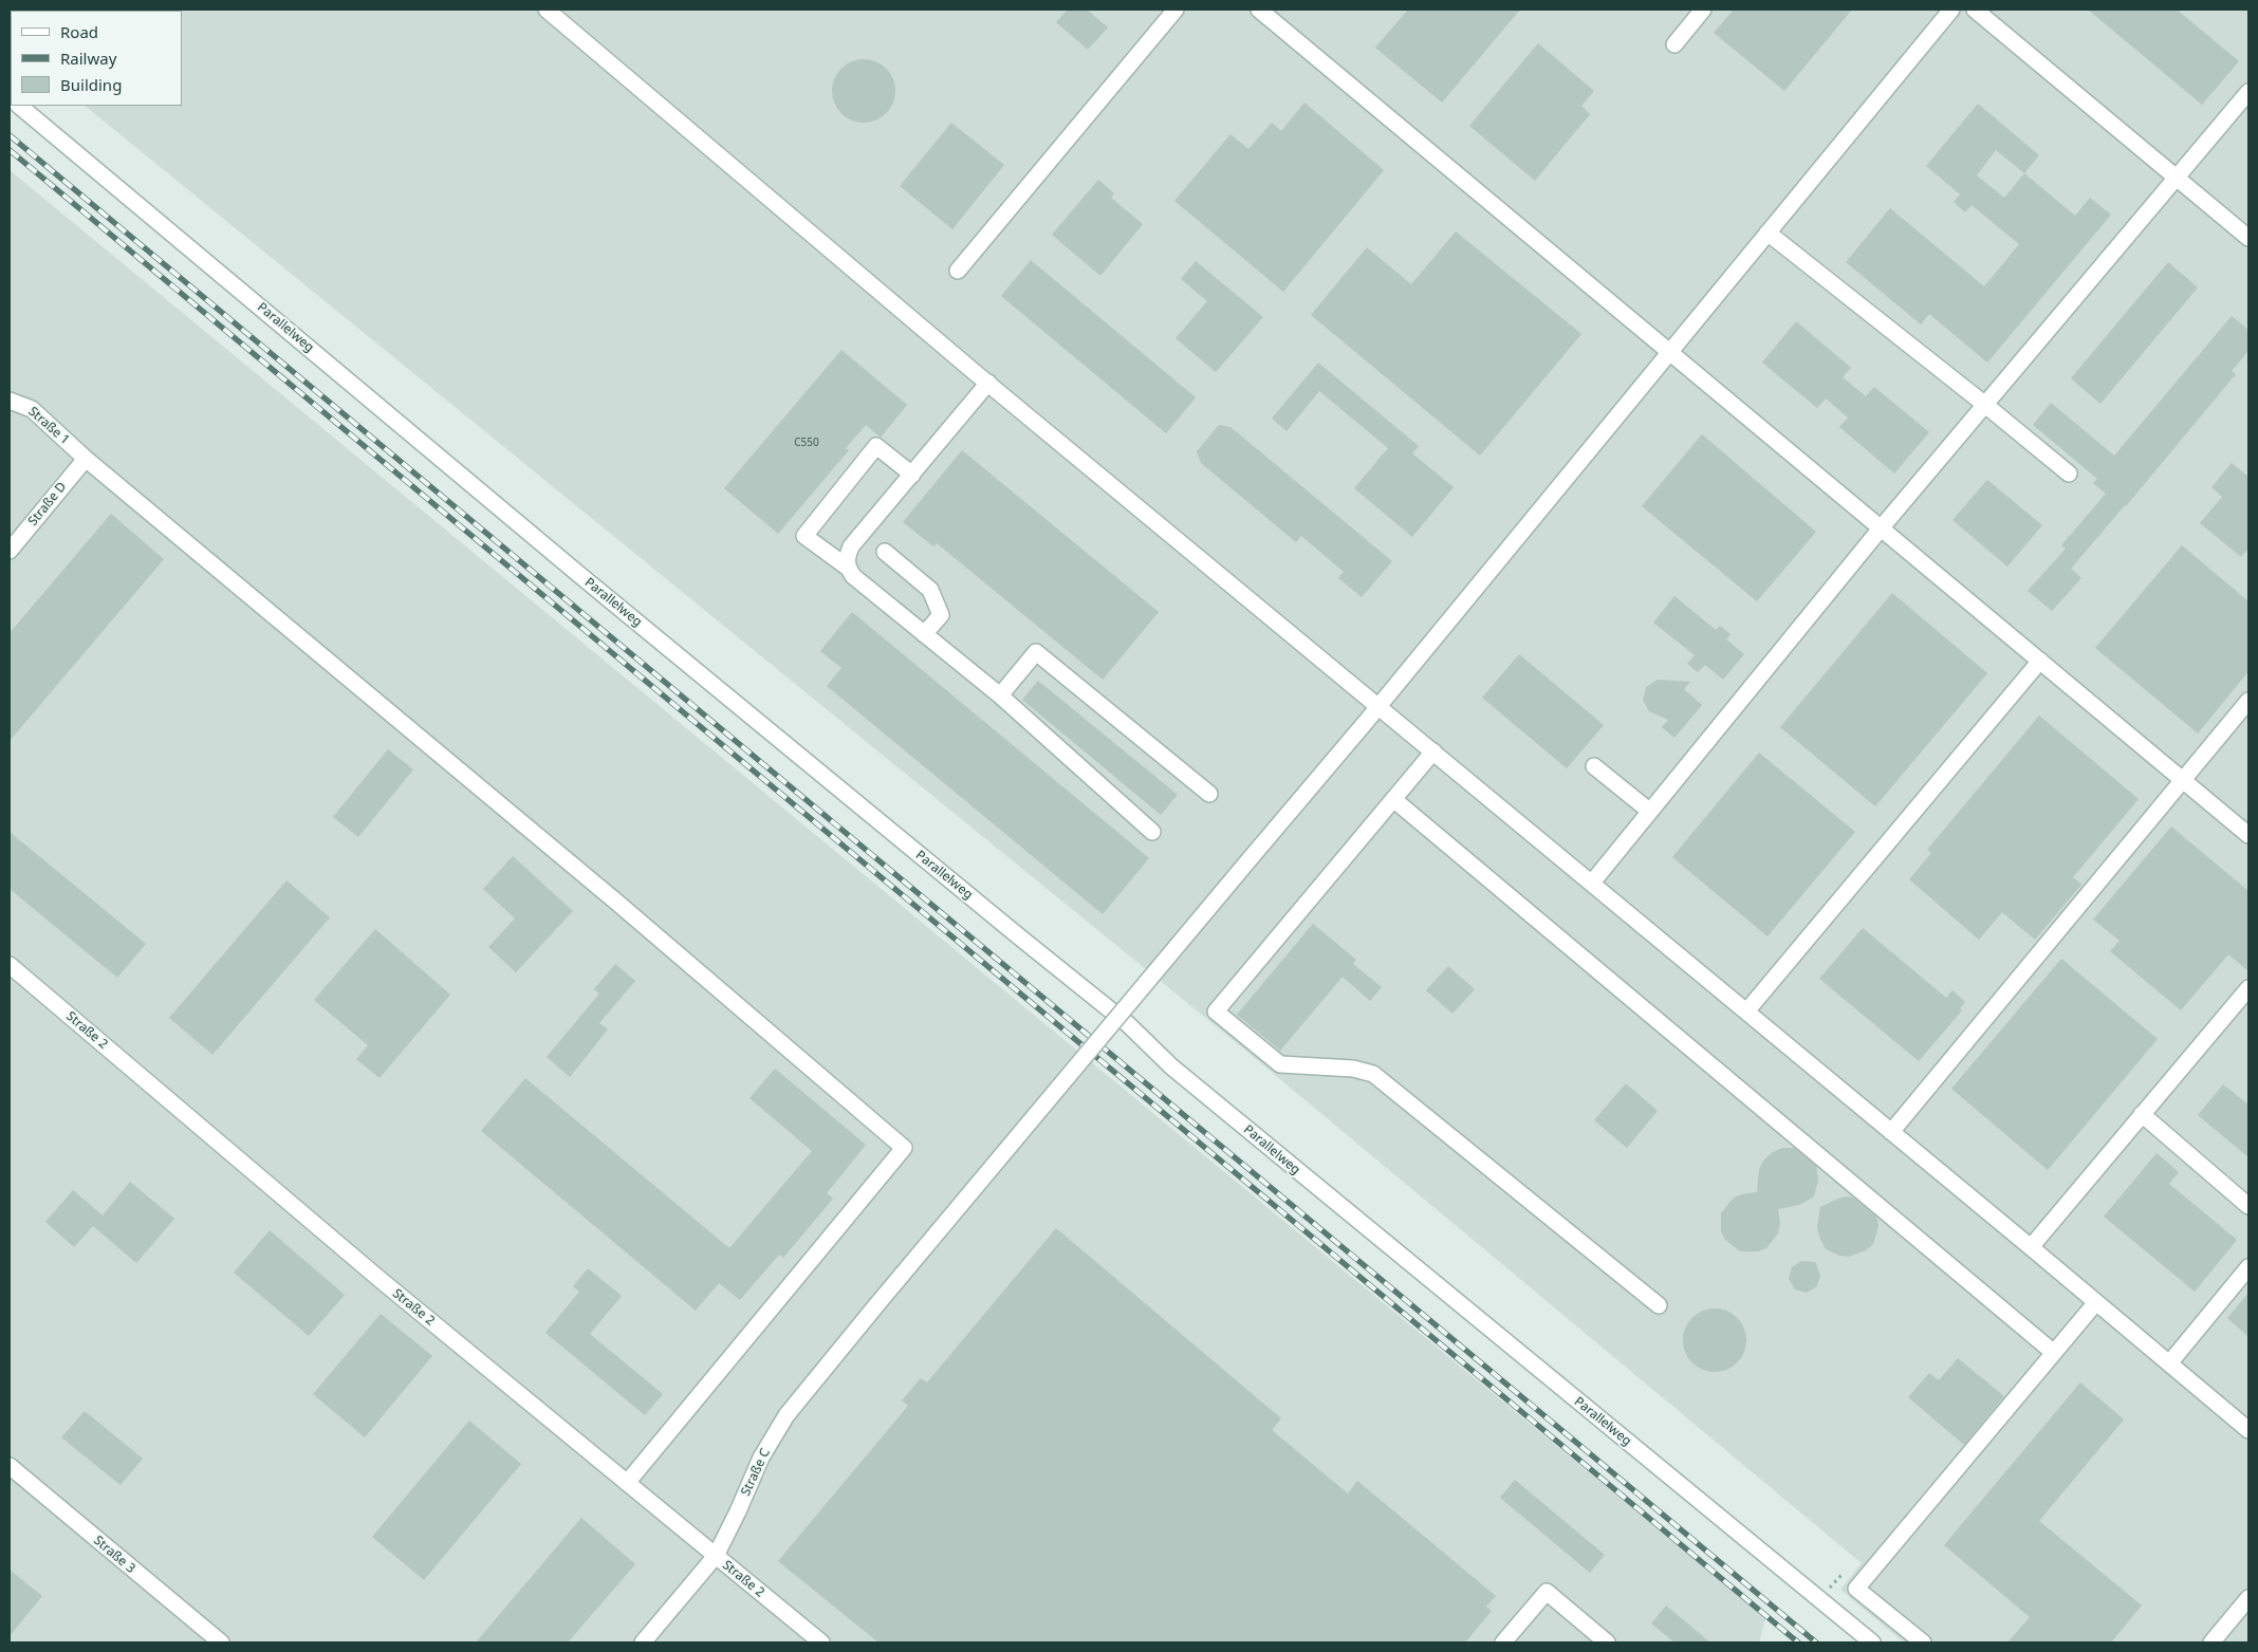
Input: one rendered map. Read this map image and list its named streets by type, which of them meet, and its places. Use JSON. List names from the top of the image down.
{
  "streets": {
    "street": [
      "Parallelweg",
      "Straße 1",
      "Straße D",
      "Straße 2",
      "Straße C",
      "Straße 3"
    ]
  },
  "crossings": [
    ["Straße 1", "Straße D"],
    ["Straße 1", "Straße 2"],
    ["Straße 2", "Straße C"]
  ],
  "house_numbers": ["C550"],
  "legend": ["Road", "Railway", "Building"]
}
